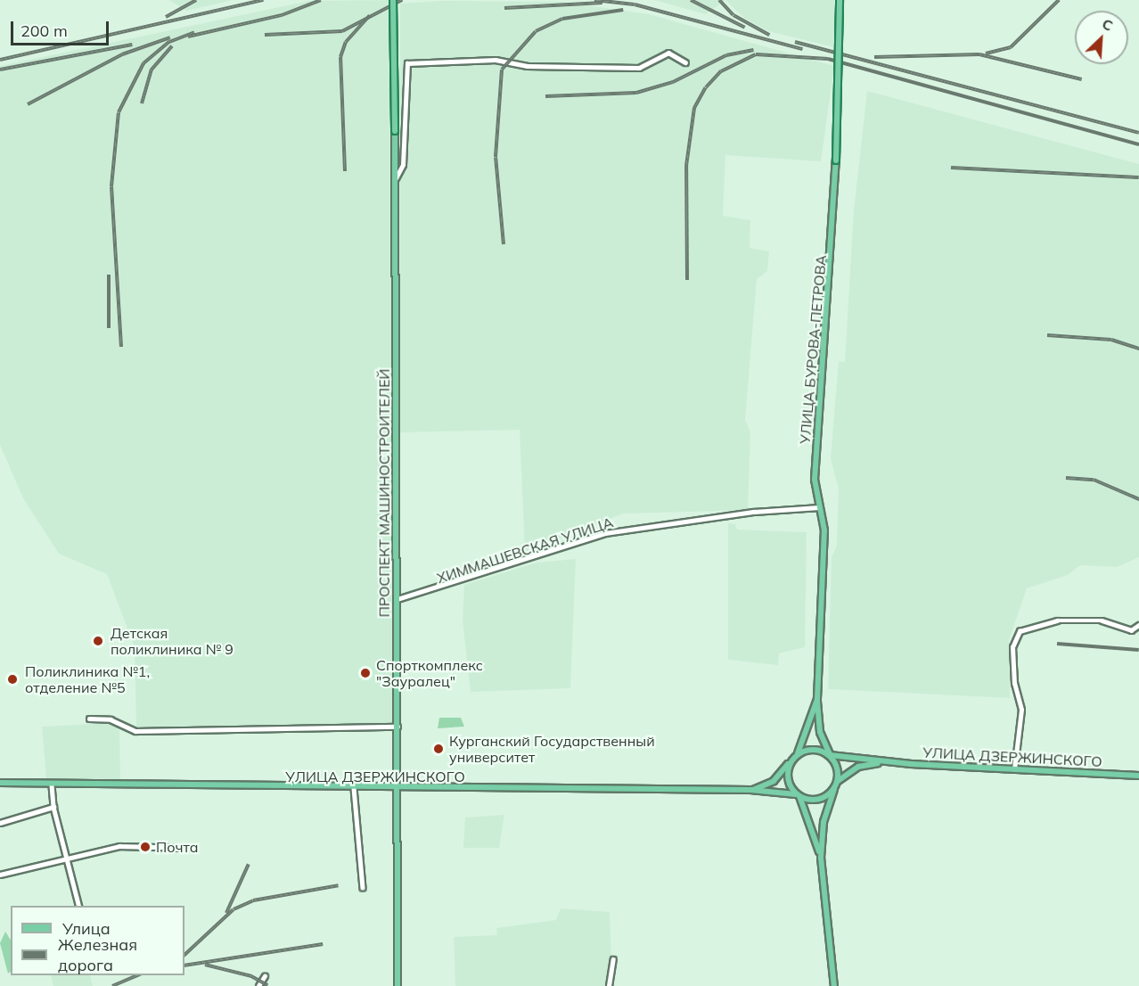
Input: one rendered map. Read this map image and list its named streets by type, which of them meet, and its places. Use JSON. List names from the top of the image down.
{
  "streets": {
    "main road": ["УЛИЦА БУРОВА-ПЕТРОВА", "ПРОСПЕКТ МАШИНОСТРОИТЕЛЕЙ", "УЛИЦА ДЗЕРЖИНСКОГО"],
    "street": ["ХИММАШЕВСКАЯ УЛИЦА"]
  },
  "crossings": [
    ["УЛИЦА БУРОВА-ПЕТРОВА", "ХИММАШЕВСКАЯ УЛИЦА"],
    ["УЛИЦА БУРОВА-ПЕТРОВА", "УЛИЦА ДЗЕРЖИНСКОГО"],
    ["ПРОСПЕКТ МАШИНОСТРОИТЕЛЕЙ", "ХИММАШЕВСКАЯ УЛИЦА"],
    ["ПРОСПЕКТ МАШИНОСТРОИТЕЛЕЙ", "УЛИЦА ДЗЕРЖИНСКОГО"]
  ],
  "places": [
    "Детская поликлиника № 9",
    "Спорткомплекс \"Зауралец\"",
    "Поликлиника №1, отделение №5",
    "Курганский Государственный университет",
    "Почта"
  ],
  "legend": ["Улица", "Железная дорога"],
  "scale_bar": "200 m",
  "north": "top right"
}
